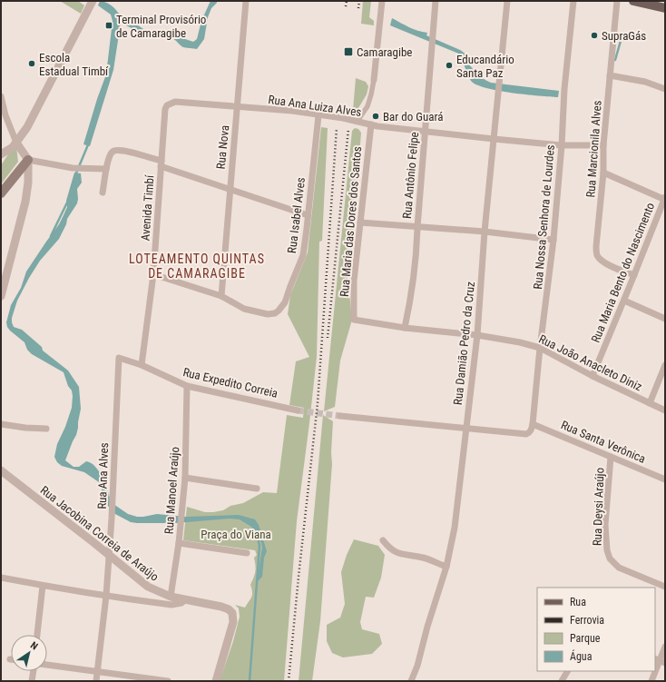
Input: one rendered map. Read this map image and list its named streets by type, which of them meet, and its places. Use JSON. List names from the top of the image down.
{
  "streets": {
    "street": [
      "Rua Ana Luiza Alves",
      "Rua Nova",
      "Rua Marcionila Alves",
      "Rua Antônio Felipe",
      "Avenida Timbí",
      "Rua Isabel Alves",
      "Rua Nossa Senhora de Lourdes",
      "Rua Maria das Dores dos Santos",
      "Rua Maria Bento do Nascimento",
      "Rua Damião Pedro da Cruz",
      "Rua João Anacleto Diniz",
      "Rua Expedito Correia",
      "Rua Santa Verônica",
      "Rua Ana Alves",
      "Rua Manoel Araújo",
      "Rua Deysi Araújo",
      "Rua Jacobina Correia de Araújo"
    ]
  },
  "crossings": [
    ["Rua Ana Luiza Alves", "Rua Nova"],
    ["Rua Ana Luiza Alves", "Rua Marcionila Alves"],
    ["Rua Ana Luiza Alves", "Rua Antônio Felipe"],
    ["Rua Ana Luiza Alves", "Avenida Timbí"],
    ["Rua Ana Luiza Alves", "Rua Isabel Alves"],
    ["Rua Ana Luiza Alves", "Rua Nossa Senhora de Lourdes"],
    ["Rua Ana Luiza Alves", "Rua Maria das Dores dos Santos"],
    ["Rua Ana Luiza Alves", "Rua Damião Pedro da Cruz"],
    ["Rua Nova", "Rua Isabel Alves"],
    ["Rua Marcionila Alves", "Rua Maria Bento do Nascimento"],
    ["Rua Antônio Felipe", "Rua João Anacleto Diniz"],
    ["Avenida Timbí", "Rua Isabel Alves"],
    ["Avenida Timbí", "Rua Expedito Correia"],
    ["Rua Nossa Senhora de Lourdes", "Rua Damião Pedro da Cruz"],
    ["Rua Nossa Senhora de Lourdes", "Rua João Anacleto Diniz"],
    ["Rua Nossa Senhora de Lourdes", "Rua Santa Verônica"],
    ["Rua Maria das Dores dos Santos", "Rua João Anacleto Diniz"],
    ["Rua Maria Bento do Nascimento", "Rua João Anacleto Diniz"],
    ["Rua Damião Pedro da Cruz", "Rua João Anacleto Diniz"],
    ["Rua Expedito Correia", "Rua Ana Alves"],
    ["Rua Expedito Correia", "Rua Manoel Araújo"],
    ["Rua Santa Verônica", "Rua Deysi Araújo"],
    ["Rua Ana Alves", "Rua Jacobina Correia de Araújo"],
    ["Rua Manoel Araújo", "Rua Jacobina Correia de Araújo"]
  ],
  "districts": ["LOTEAMENTO QUINTAS DE CAMARAGIBE"],
  "parks": ["Praça do Viana"],
  "places": {
    "transit": ["Terminal Provisório de Camaragibe", "Camaragibe"],
    "other": [
      "SupraGás",
      "Escola Estadual Timbí",
      "Educandário Santa Paz",
      "Bar do Guará"
    ]
  },
  "legend": [
    "Rua",
    "Ferrovia",
    "Parque",
    "Água"
  ],
  "north": "top right"
}
